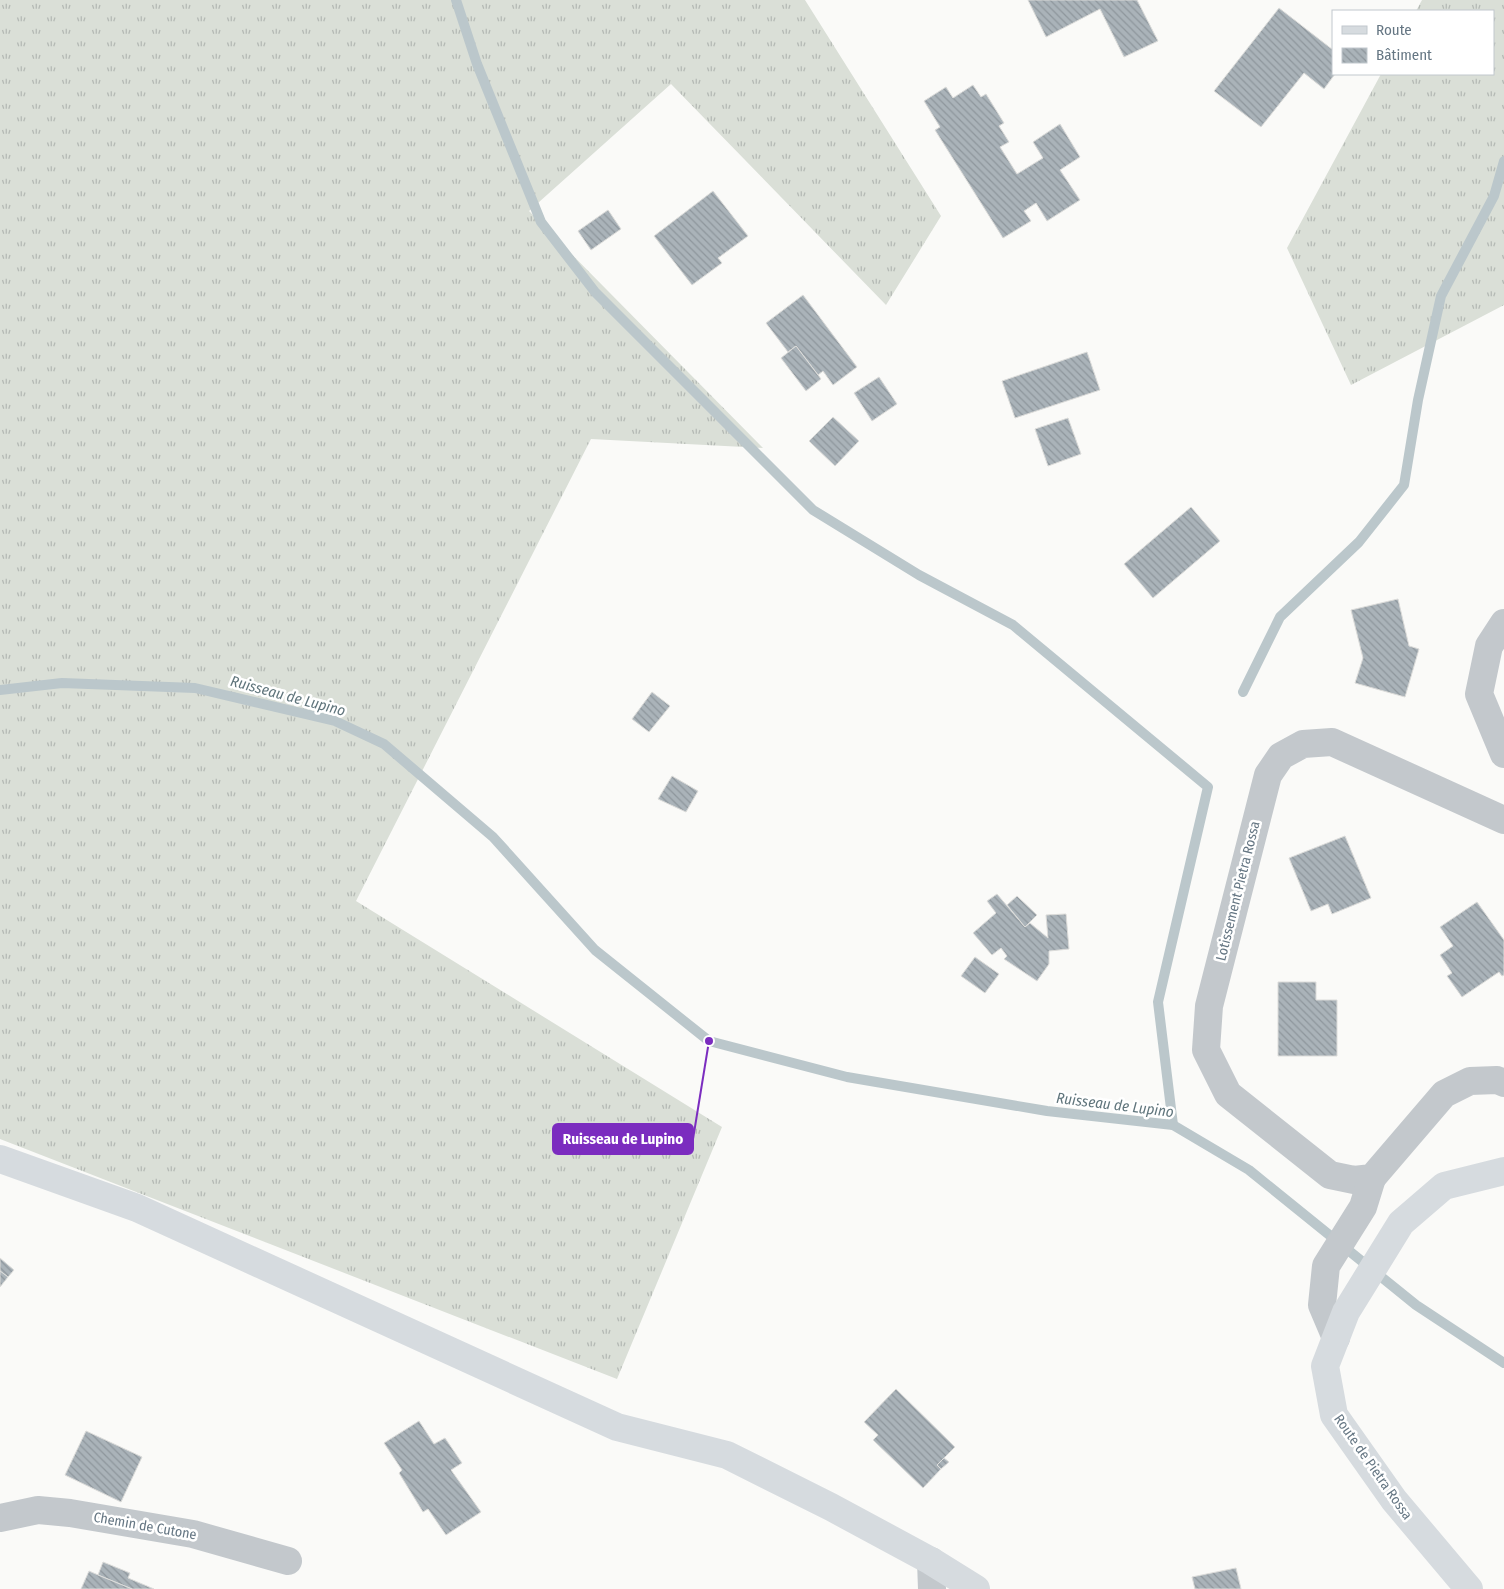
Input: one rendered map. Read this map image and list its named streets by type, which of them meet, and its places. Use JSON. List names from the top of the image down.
{
  "streets": {
    "main road": ["Route de Pietra Rossa"],
    "street": ["Lotissement Pietra Rossa", "Chemin de Cutone"]
  },
  "water": ["Ruisseau de Lupino"],
  "places": ["Ruisseau de Lupino"],
  "legend": ["Route", "Bâtiment"]
}
